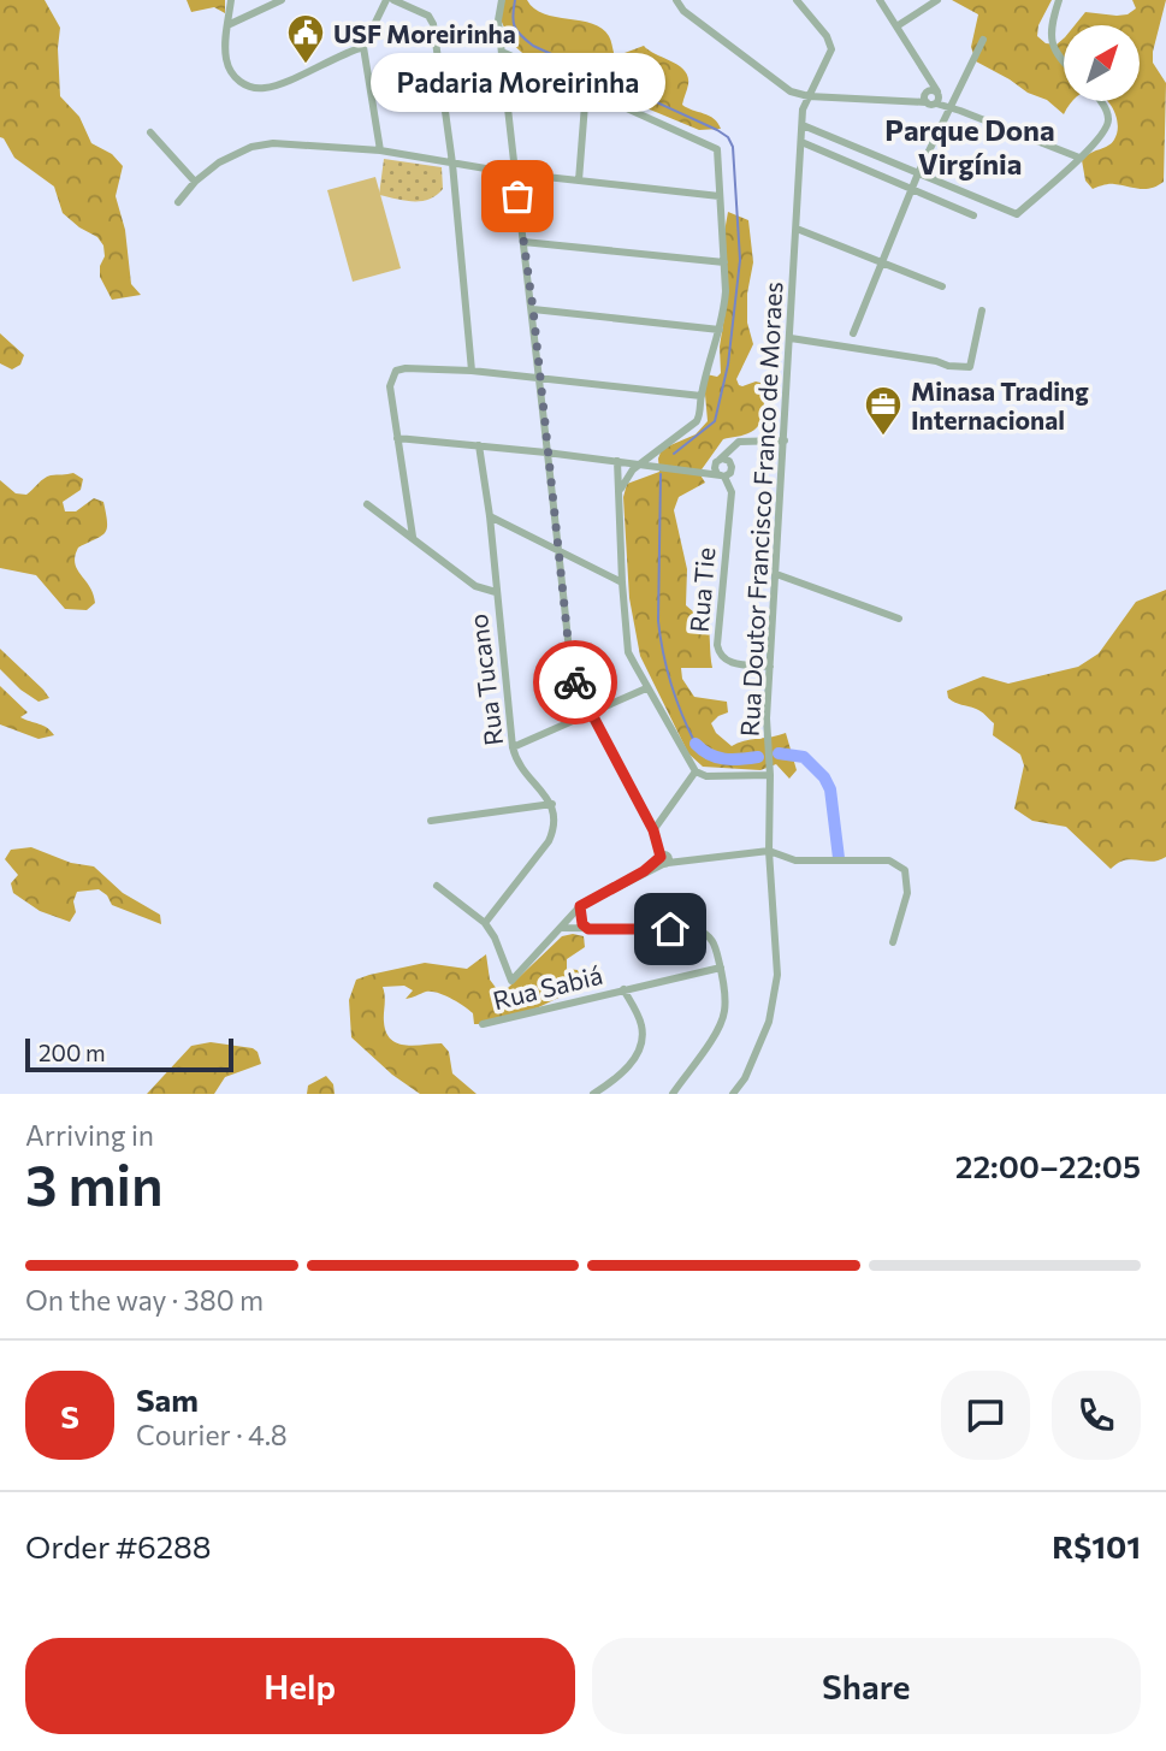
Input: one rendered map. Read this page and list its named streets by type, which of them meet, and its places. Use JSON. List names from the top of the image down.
{
  "streets": {
    "street": [
      "Rua Doutor Francisco Franco de Moraes",
      "Rua Tie",
      "Rua Tucano",
      "Rua Sabiá"
    ]
  },
  "crossings": [
    ["Rua Doutor Francisco Franco de Moraes", "Rua Tie"]
  ],
  "districts": ["Parque Dona Virgínia"],
  "places": {
    "public building": ["USF Moreirinha"],
    "other": ["Padaria Moreirinha"],
    "office": ["Minasa Trading Internacional"]
  },
  "scale_bar": "200 m",
  "north": "top right",
  "page": {
    "bubble": "Padaria Moreirinha",
    "scale": "200 m",
    "heading": ["3 min", "Arriving in", "22:00–22:05"],
    "panel": [
      "Sam",
      "Courier · 4.8",
      "Order #6288",
      "R$101"
    ],
    "bar": "On the way · 380 m",
    "round": "S",
    "buttons": ["Help", "Share"]
  }
}
